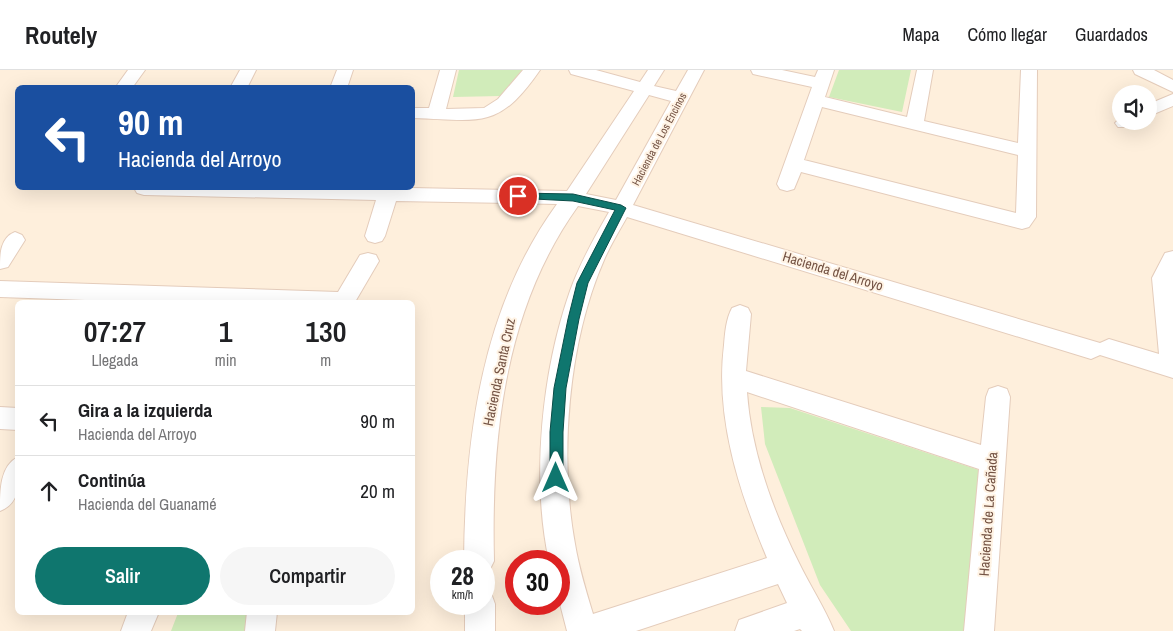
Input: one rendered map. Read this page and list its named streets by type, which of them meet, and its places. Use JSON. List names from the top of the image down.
{
  "streets": {
    "street": [
      "Hacienda de Los Encinos",
      "Hacienda del Arroyo",
      "Hacienda Santa Cruz",
      "Hacienda de La Cañada"
    ]
  },
  "crossings": [
    ["Hacienda de Los Encinos", "Hacienda del Arroyo"],
    ["Hacienda del Arroyo", "Hacienda Santa Cruz"]
  ],
  "page": {
    "header": "Routely",
    "nav": ["Mapa", "Cómo llegar", "Guardados"],
    "turn": ["90 m", "Hacienda del Arroyo"],
    "eta": [
      "07:27",
      "Llegada",
      "1",
      "min",
      "130",
      "m"
    ],
    "list": [
      {
        "name": "Gira a la izquierda",
        "note": "Hacienda del Arroyo",
        "value": "90 m"
      },
      {
        "name": "Continúa",
        "note": "Hacienda del Guanamé",
        "value": "20 m"
      }
    ],
    "buttons": ["Salir", "Compartir"],
    "speed": "28 km/h",
    "limit": "30"
  }
}
